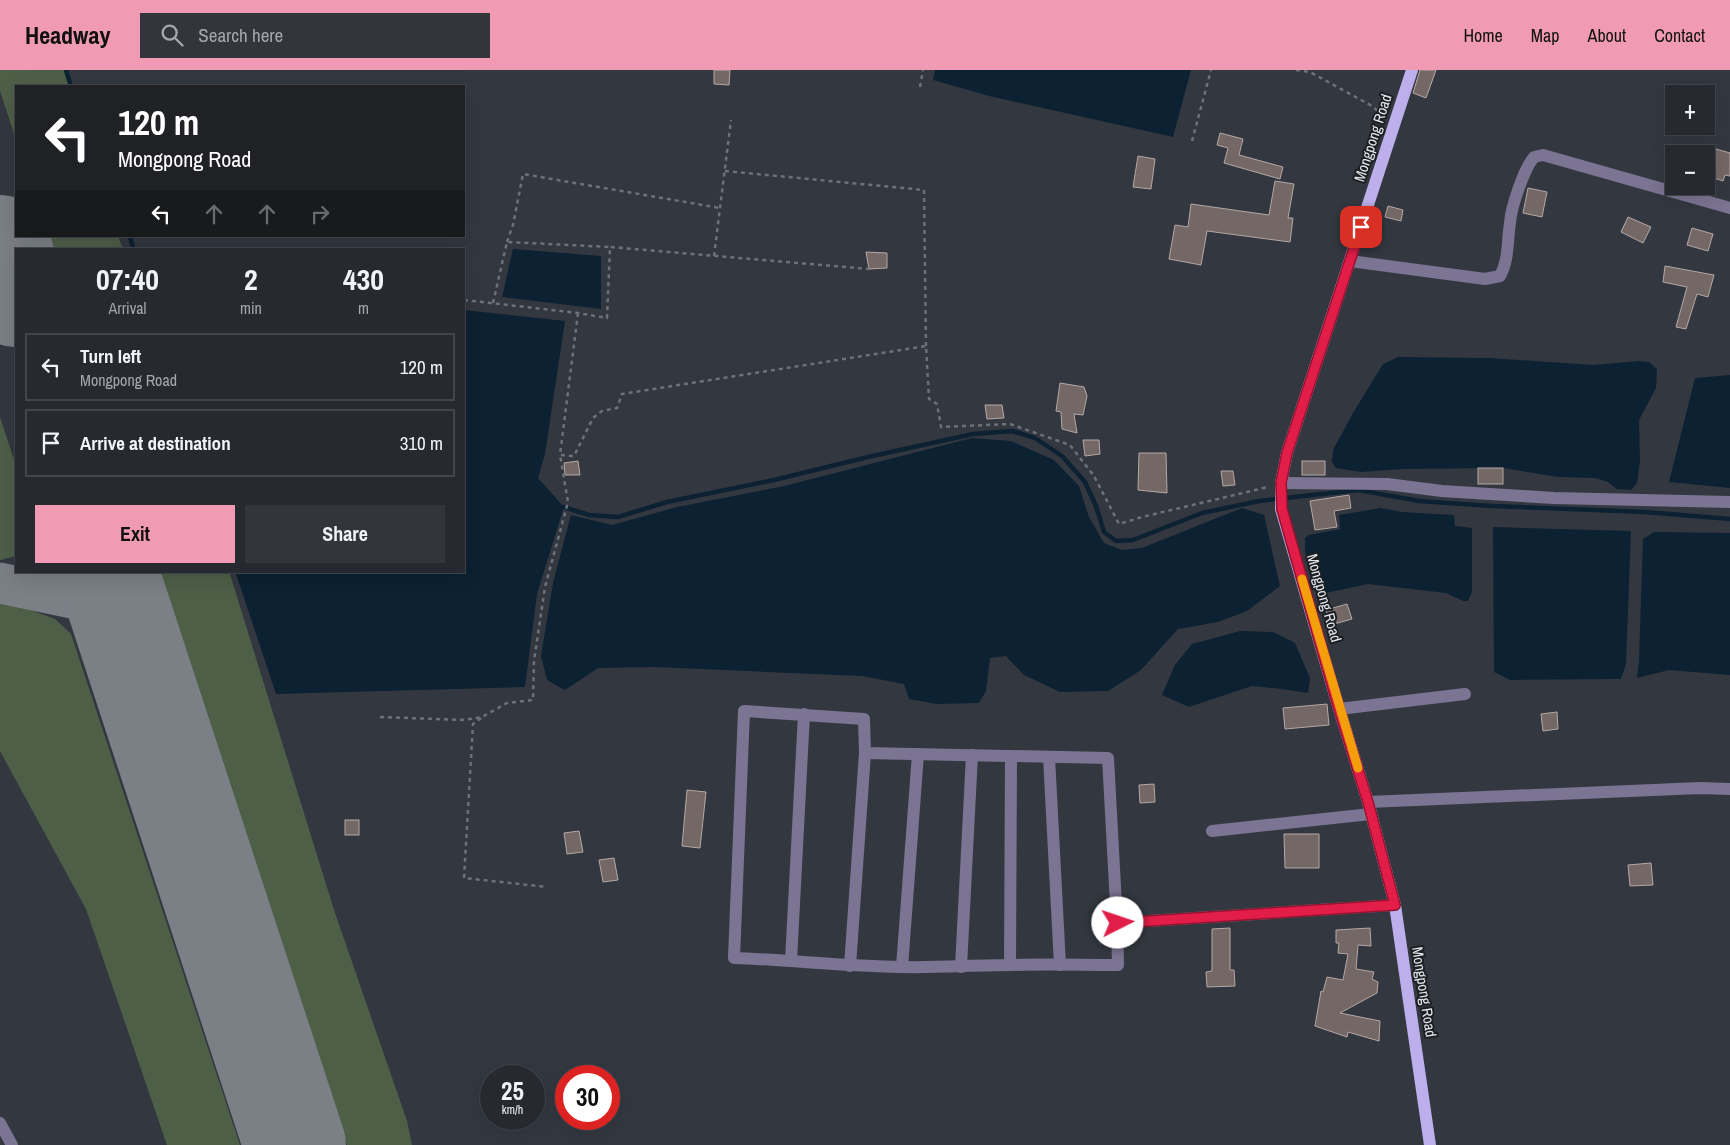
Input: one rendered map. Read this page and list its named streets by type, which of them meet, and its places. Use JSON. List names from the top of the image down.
{
  "streets": {
    "main road": ["Mongpong Road"]
  },
  "page": {
    "header": "Headway",
    "search": "Search here",
    "nav": [
      "Home",
      "Map",
      "About",
      "Contact"
    ],
    "map_buttons": ["+", "−"],
    "turn": ["120 m", "Mongpong Road"],
    "eta": [
      "07:40",
      "Arrival",
      "2",
      "min",
      "430",
      "m"
    ],
    "list": [
      {
        "name": "Turn left",
        "note": "Mongpong Road",
        "value": "120 m"
      },
      {
        "name": "Arrive at destination",
        "value": "310 m"
      }
    ],
    "buttons": ["Exit", "Share"],
    "speed": "25 km/h",
    "limit": "30"
  }
}
